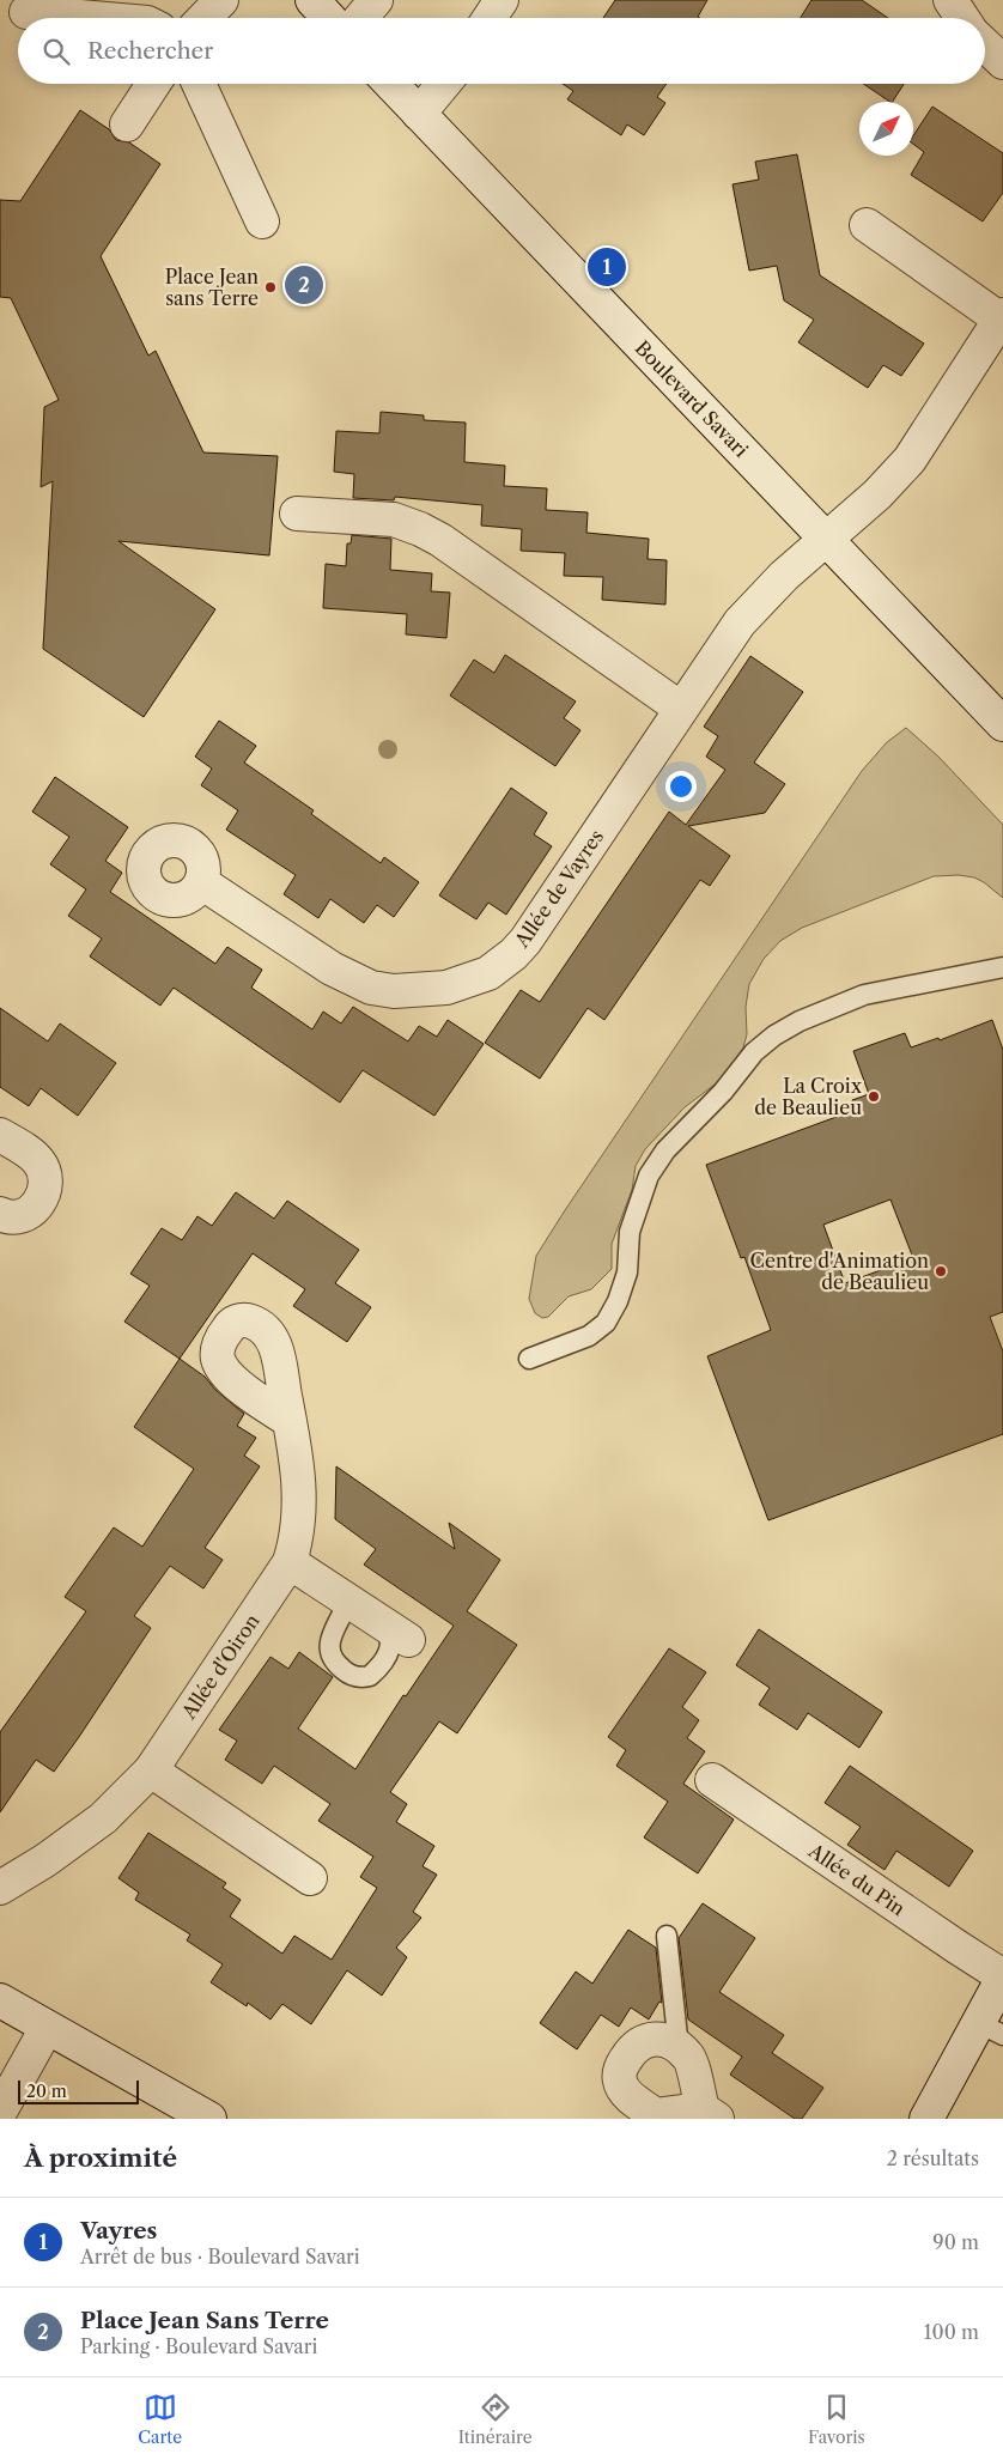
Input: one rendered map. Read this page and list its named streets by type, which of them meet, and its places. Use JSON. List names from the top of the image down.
{
  "streets": {
    "street": [
      "Boulevard Savari",
      "Allée de Vayres",
      "Allée d'Oiron",
      "Allée du Pin"
    ]
  },
  "crossings": [
    ["Boulevard Savari", "Allée de Vayres"]
  ],
  "places": ["Place Jean sans Terre", "La Croix de Beaulieu", "Centre d'Animation de Beaulieu"],
  "scale_bar": "20 m",
  "north": "top right",
  "page": {
    "search": "Rechercher",
    "pins": ["1", "2"],
    "scale": "20 m",
    "heading": ["À proximité", "2 résultats"],
    "list": [
      {
        "mark": "1",
        "name": "Vayres",
        "note": "Arrêt de bus · Boulevard Savari",
        "value": "90 m"
      },
      {
        "mark": "2",
        "name": "Place Jean Sans Terre",
        "note": "Parking · Boulevard Savari",
        "value": "100 m"
      }
    ],
    "nav": ["Carte", "Itinéraire", "Favoris"]
  }
}
